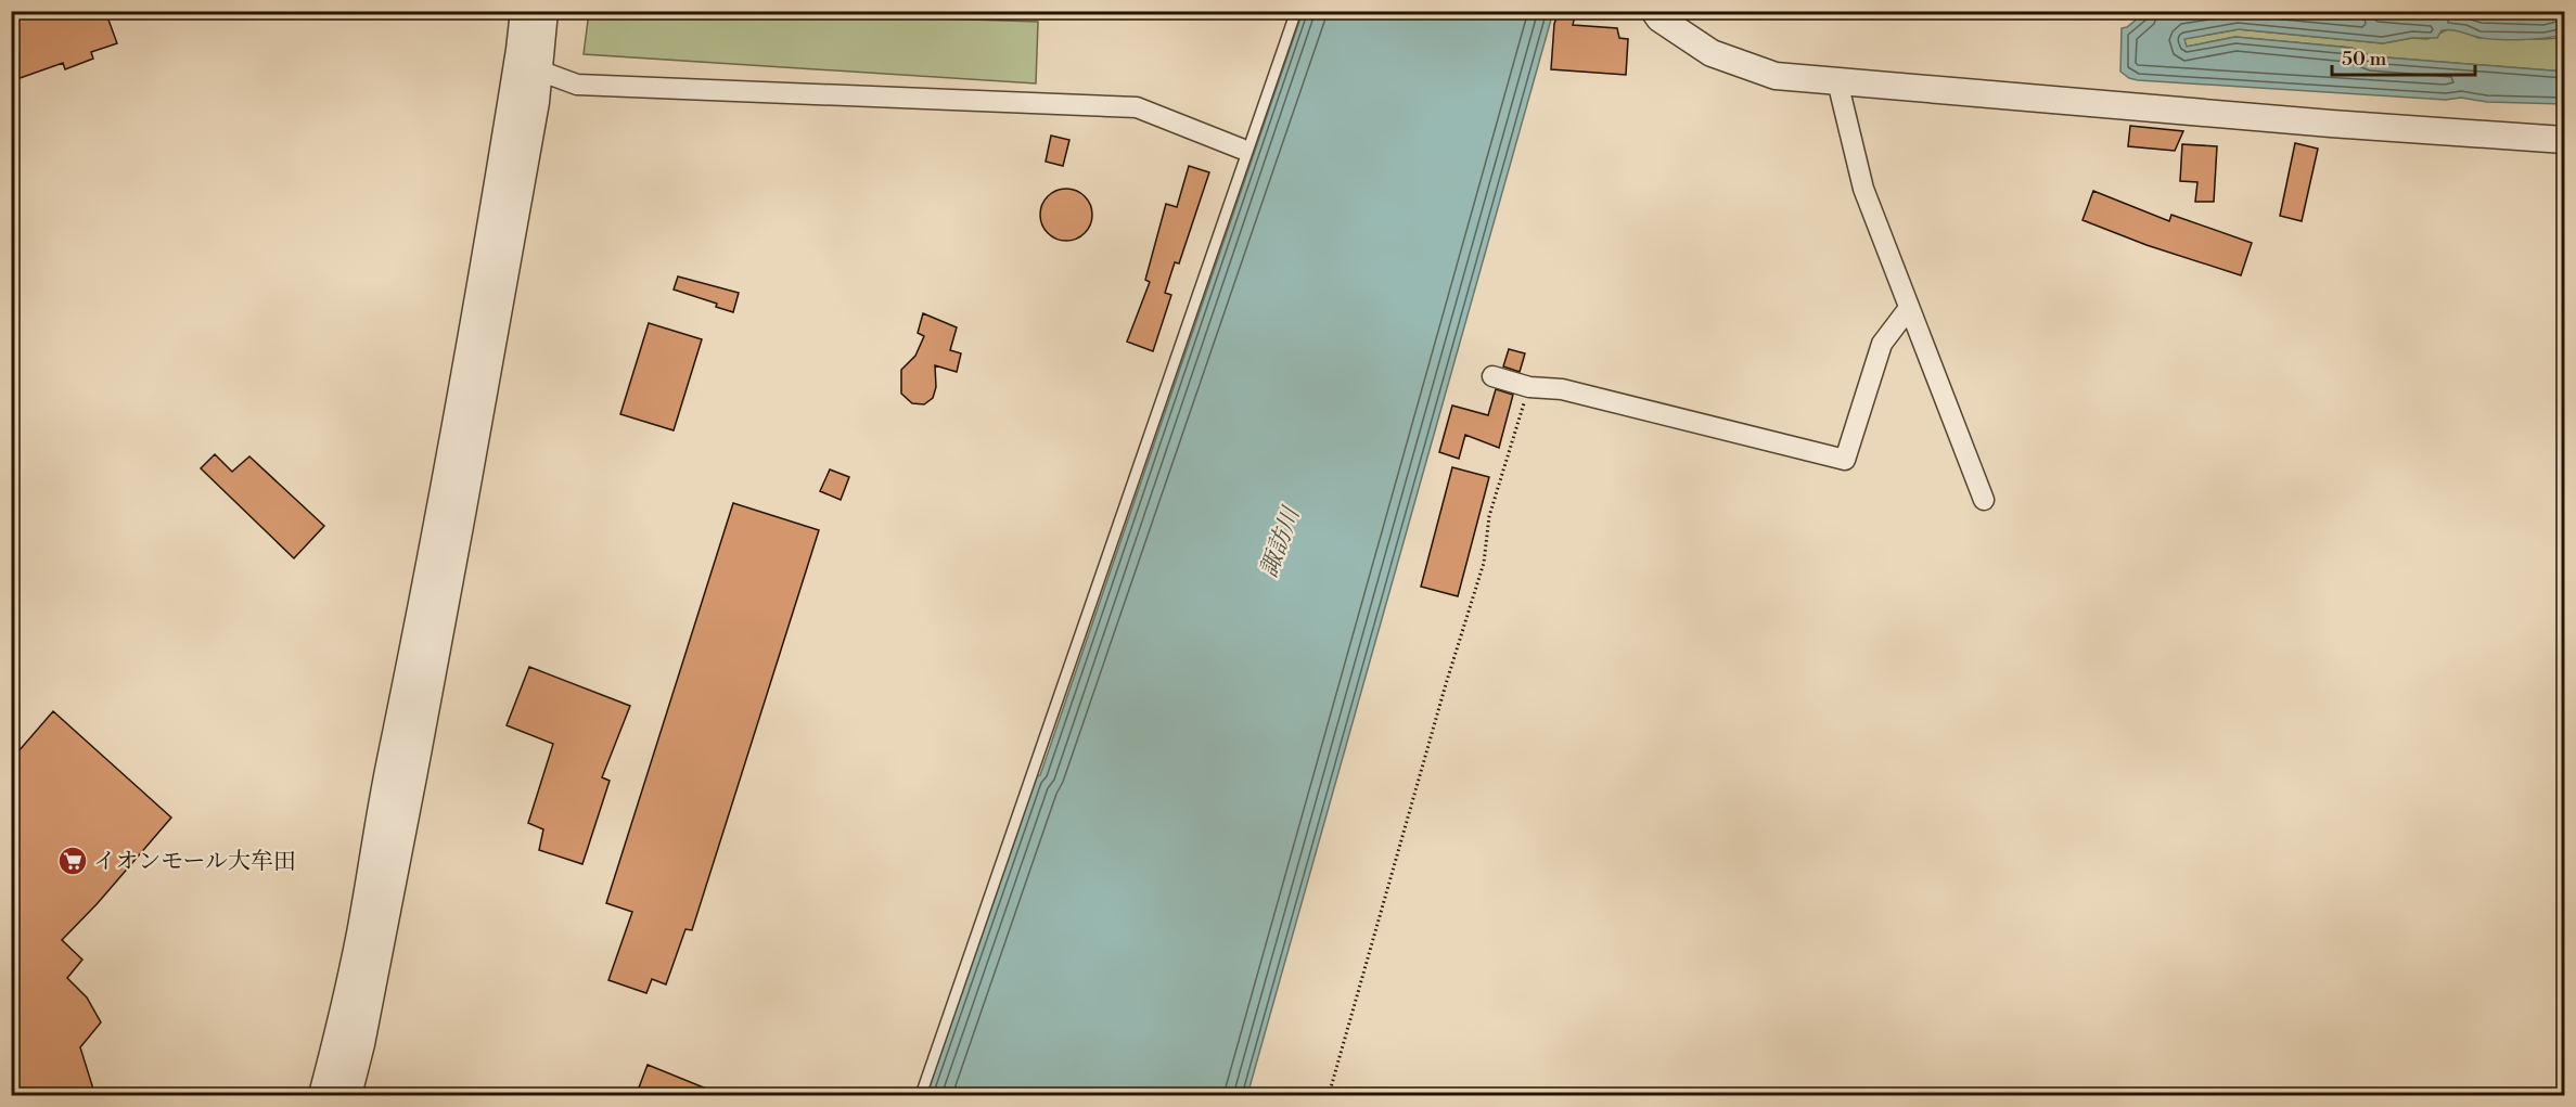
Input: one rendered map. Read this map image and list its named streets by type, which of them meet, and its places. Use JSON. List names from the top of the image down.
{
  "water": ["諏訪川"],
  "places": {
    "supermarket": ["イオンモール大牟田"]
  },
  "scale_bar": "50 m"
}
